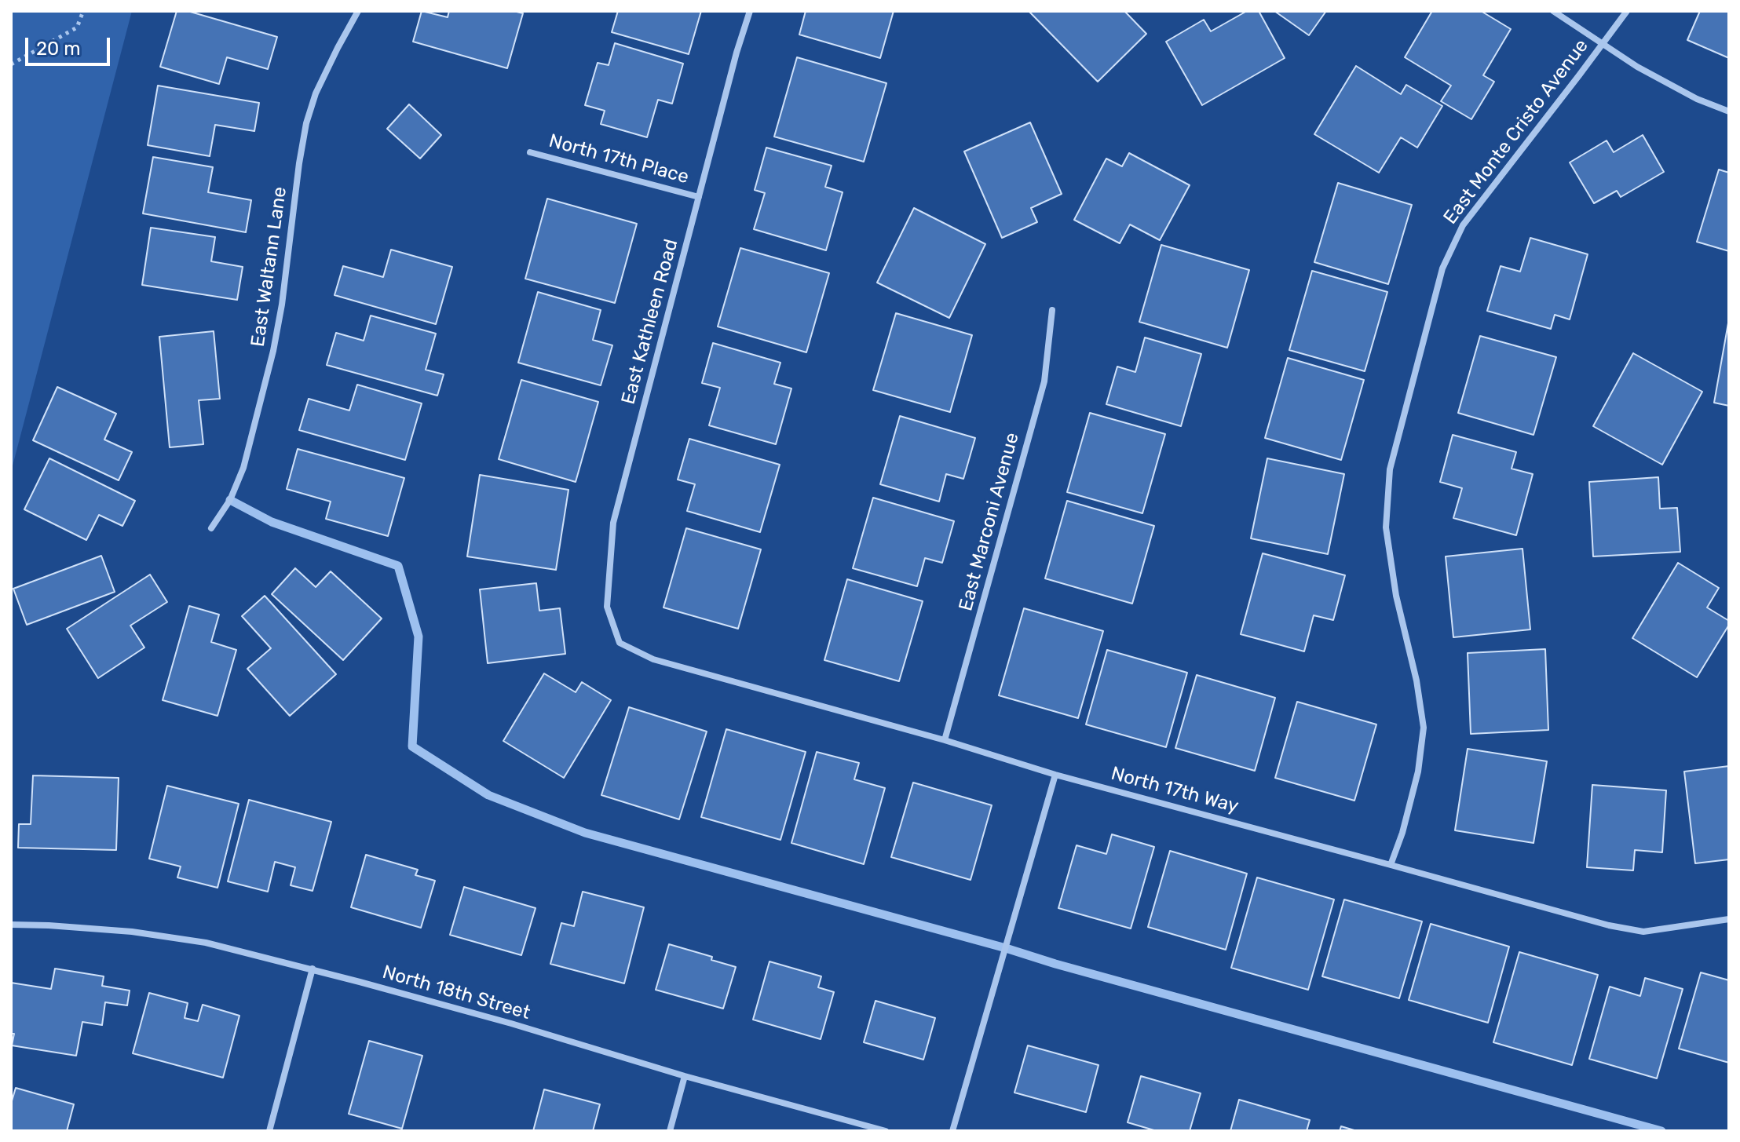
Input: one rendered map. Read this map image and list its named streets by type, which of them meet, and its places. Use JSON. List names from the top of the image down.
{
  "streets": {
    "street": [
      "East Monte Cristo Avenue",
      "North 17th Place",
      "East Waltann Lane",
      "East Kathleen Road",
      "East Marconi Avenue",
      "North 17th Way",
      "North 18th Street"
    ]
  },
  "crossings": [
    ["East Monte Cristo Avenue", "North 17th Way"],
    ["North 17th Place", "East Kathleen Road"],
    ["East Kathleen Road", "North 17th Way"],
    ["East Marconi Avenue", "North 17th Way"]
  ],
  "scale_bar": "20 m"
}
